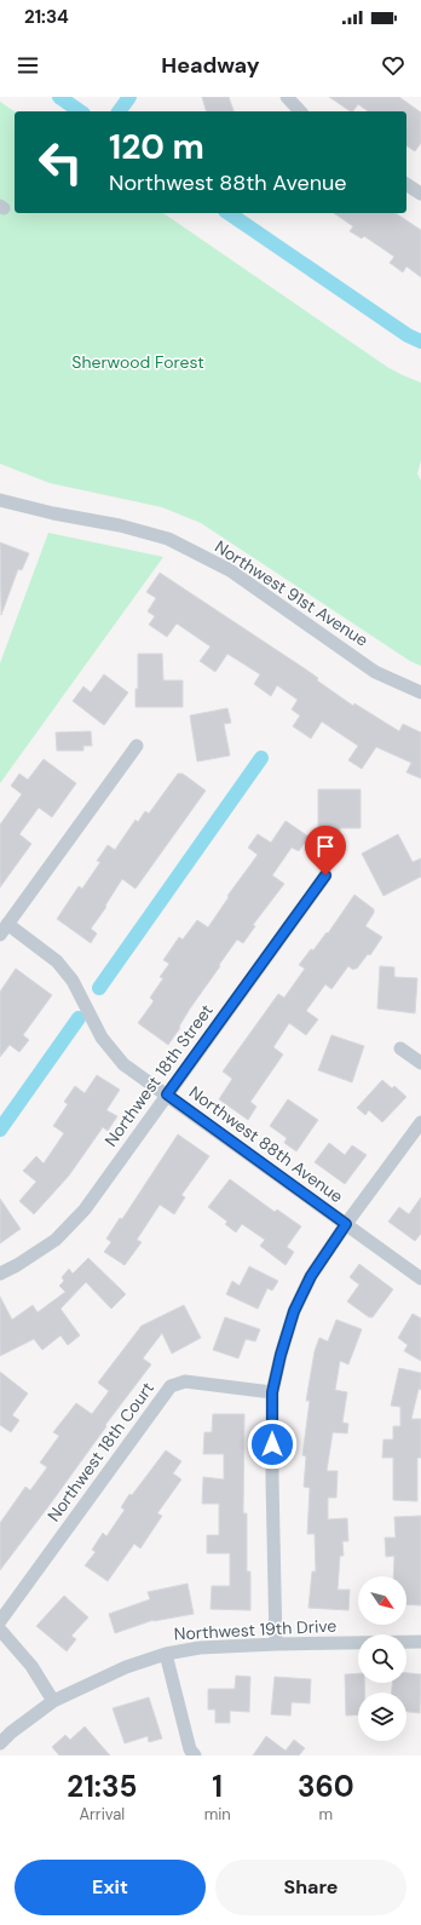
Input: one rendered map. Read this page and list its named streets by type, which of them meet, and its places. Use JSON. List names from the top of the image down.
{
  "streets": {
    "street": [
      "Northwest 91st Avenue",
      "Northwest 18th Street",
      "Northwest 88th Avenue",
      "Northwest 18th Court",
      "Northwest 19th Drive"
    ]
  },
  "crossings": [
    ["Northwest 18th Street", "Northwest 88th Avenue"]
  ],
  "parks": ["Sherwood Forest"],
  "north": "bottom right",
  "page": {
    "status": "21:34",
    "header": "Headway",
    "turn": ["120 m", "Northwest 88th Avenue"],
    "eta": [
      "21:35",
      "Arrival",
      "1",
      "min",
      "360",
      "m"
    ],
    "buttons": ["Exit", "Share"]
  }
}
